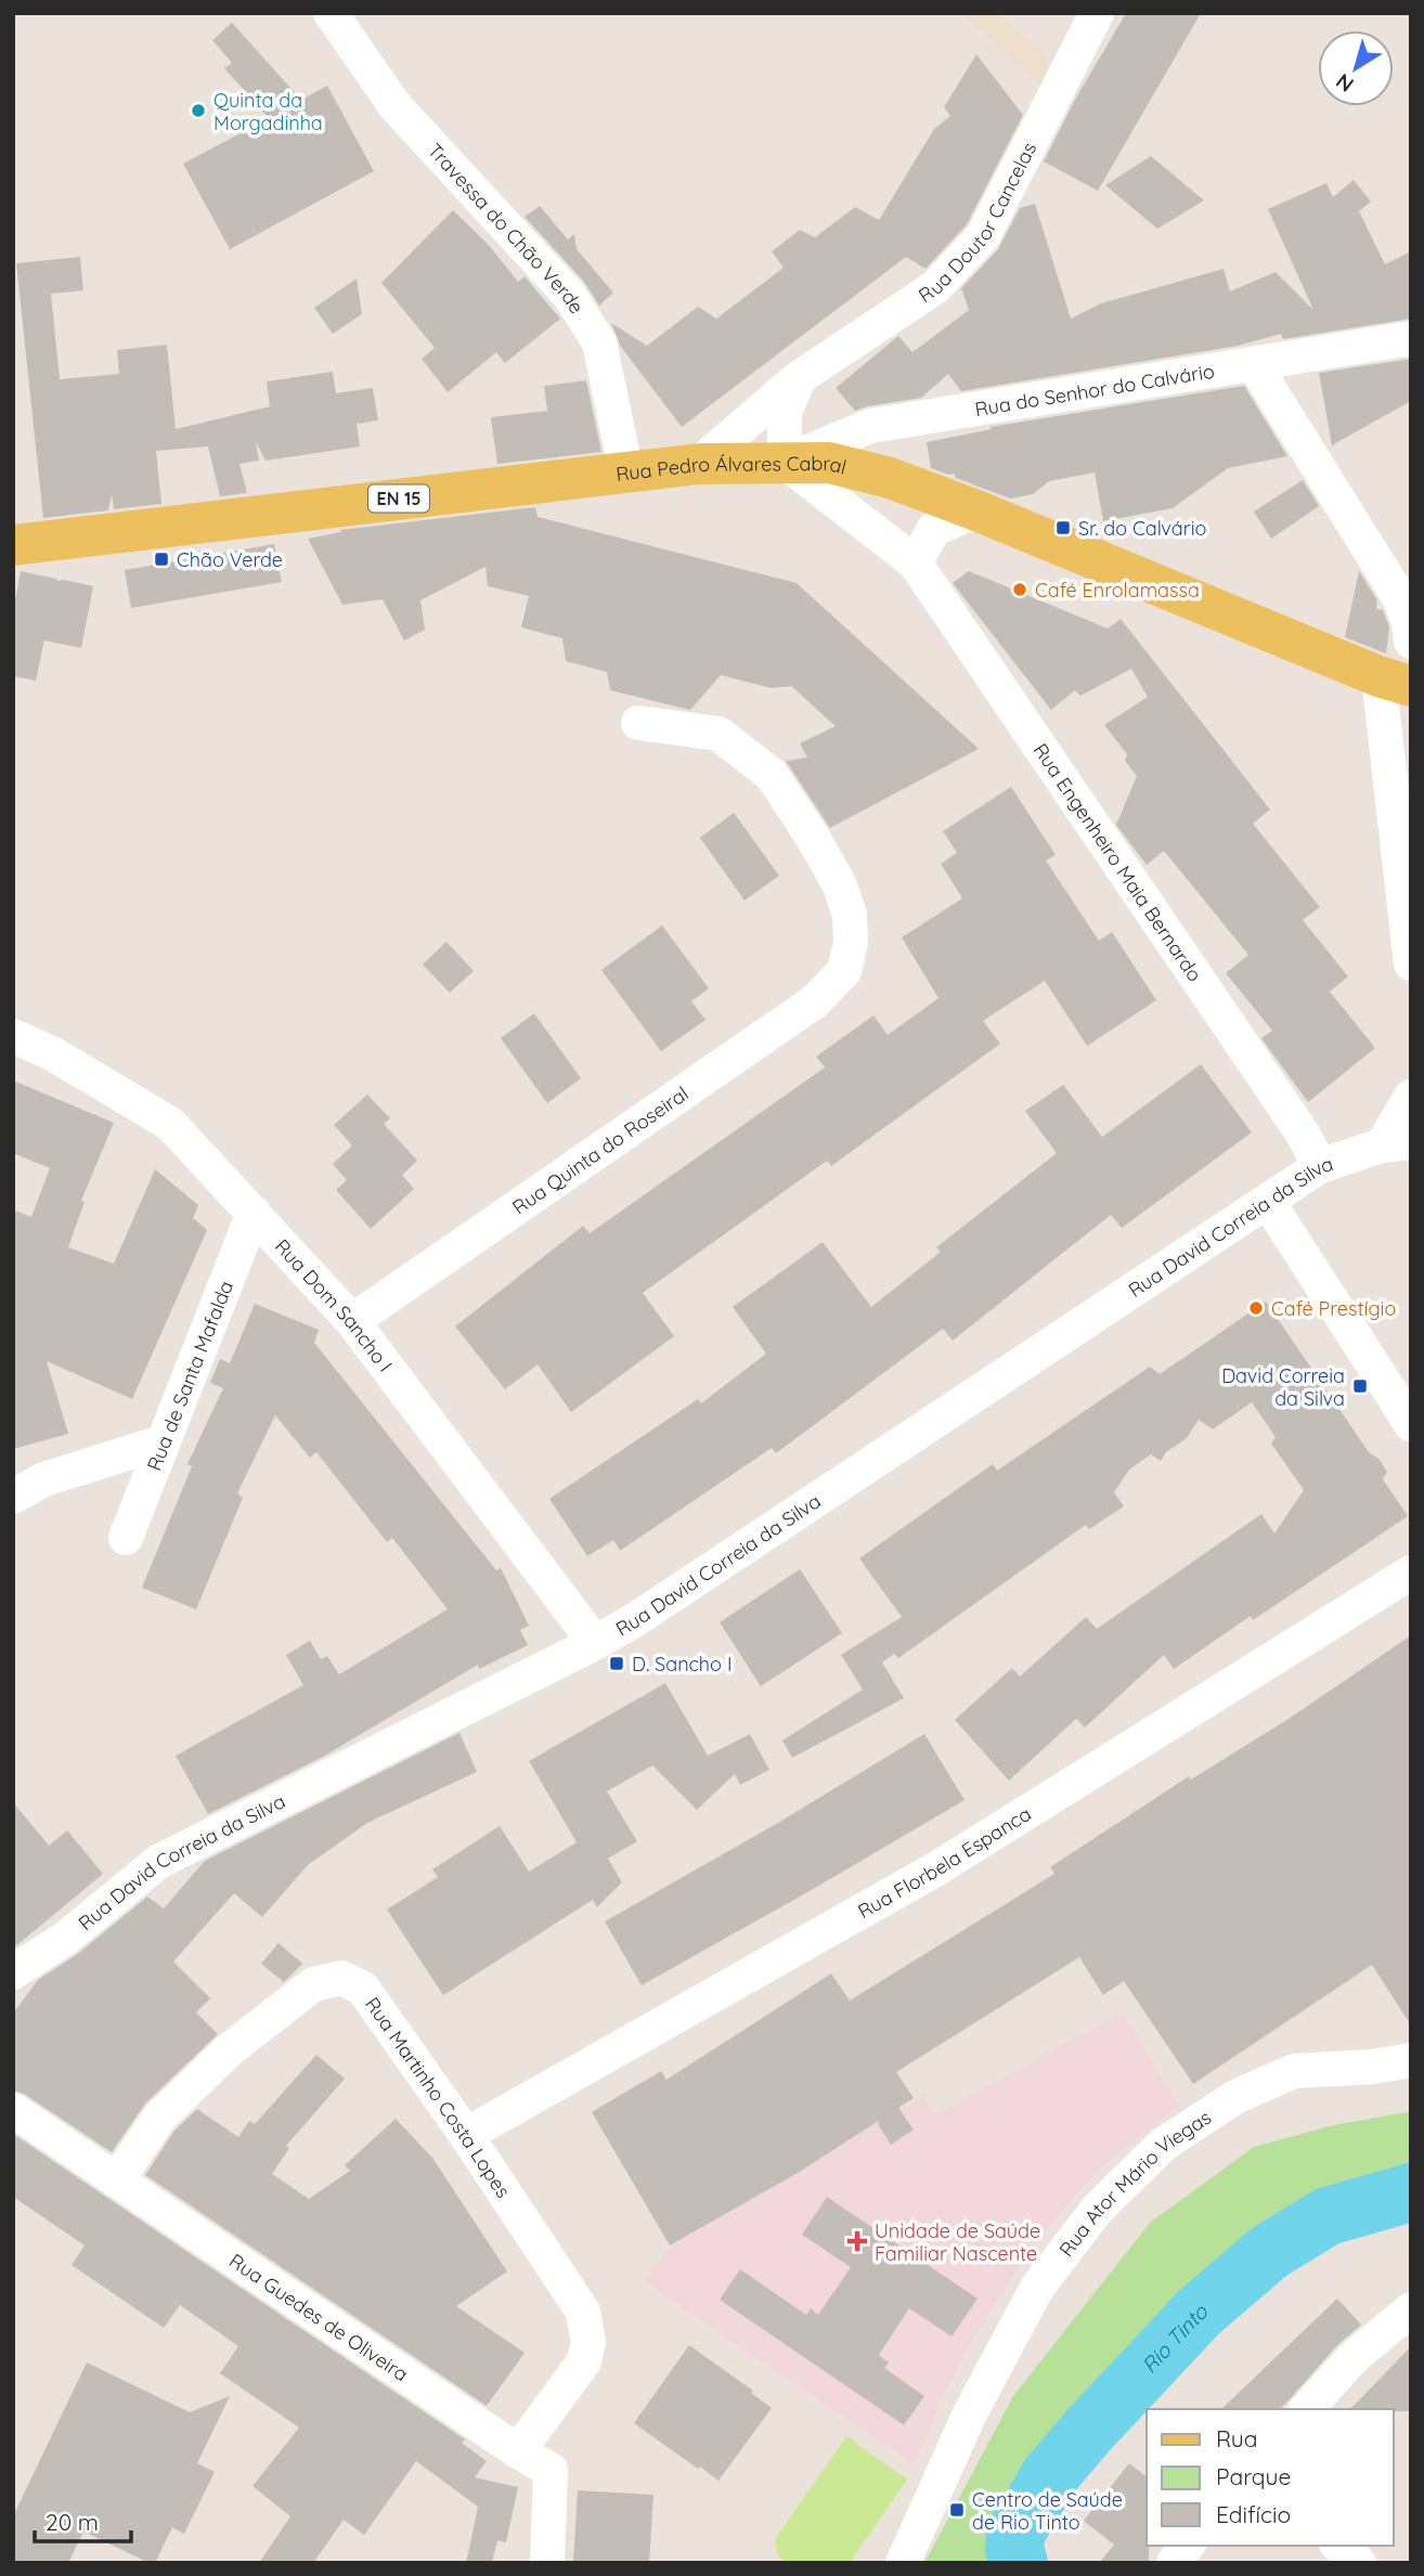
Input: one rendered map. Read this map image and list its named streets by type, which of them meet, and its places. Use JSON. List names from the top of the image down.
{
  "streets": {
    "main road": ["Rua Pedro Álvares Cabral", "EN 15"],
    "street": [
      "Rua Doutor Cancelas",
      "Travessa do Chão Verde",
      "Rua do Senhor do Calvário",
      "Rua Engenheiro Maia Bernardo",
      "Rua Quinta do Roseiral",
      "Rua David Correia da Silva",
      "Rua Dom Sancho I",
      "Rua de Santa Mafalda",
      "Rua Florbela Espanca",
      "Rua Martinho Costa Lopes",
      "Rua Ator Mário Viegas",
      "Rua Guedes de Oliveira"
    ]
  },
  "crossings": [
    ["Rua Doutor Cancelas", "Rua Pedro Álvares Cabral"],
    ["Travessa do Chão Verde", "Rua Pedro Álvares Cabral"],
    ["Rua do Senhor do Calvário", "Rua Pedro Álvares Cabral"],
    ["Rua do Senhor do Calvário", "Rua Engenheiro Maia Bernardo"],
    ["Rua Pedro Álvares Cabral", "Rua Engenheiro Maia Bernardo"],
    ["Rua Engenheiro Maia Bernardo", "Rua David Correia da Silva"],
    ["Rua Quinta do Roseiral", "Rua Dom Sancho I"],
    ["Rua David Correia da Silva", "Rua Dom Sancho I"],
    ["Rua Dom Sancho I", "Rua de Santa Mafalda"],
    ["Rua Florbela Espanca", "Rua Martinho Costa Lopes"],
    ["Rua Martinho Costa Lopes", "Rua Guedes de Oliveira"]
  ],
  "water": ["Rio Tinto"],
  "places": {
    "other": ["Quinta da Morgadinha", "Café Enrolamassa", "Café Prestígio"],
    "transit": [
      "Sr. do Calvário",
      "Chão Verde",
      "David Correia da Silva",
      "D. Sancho I",
      "Centro de Saúde de Rio Tinto"
    ],
    "health": ["Unidade de Saúde Familiar Nascente"]
  },
  "legend": ["Rua", "Parque", "Edifício"],
  "scale_bar": "20 m",
  "north": "bottom left"
}
